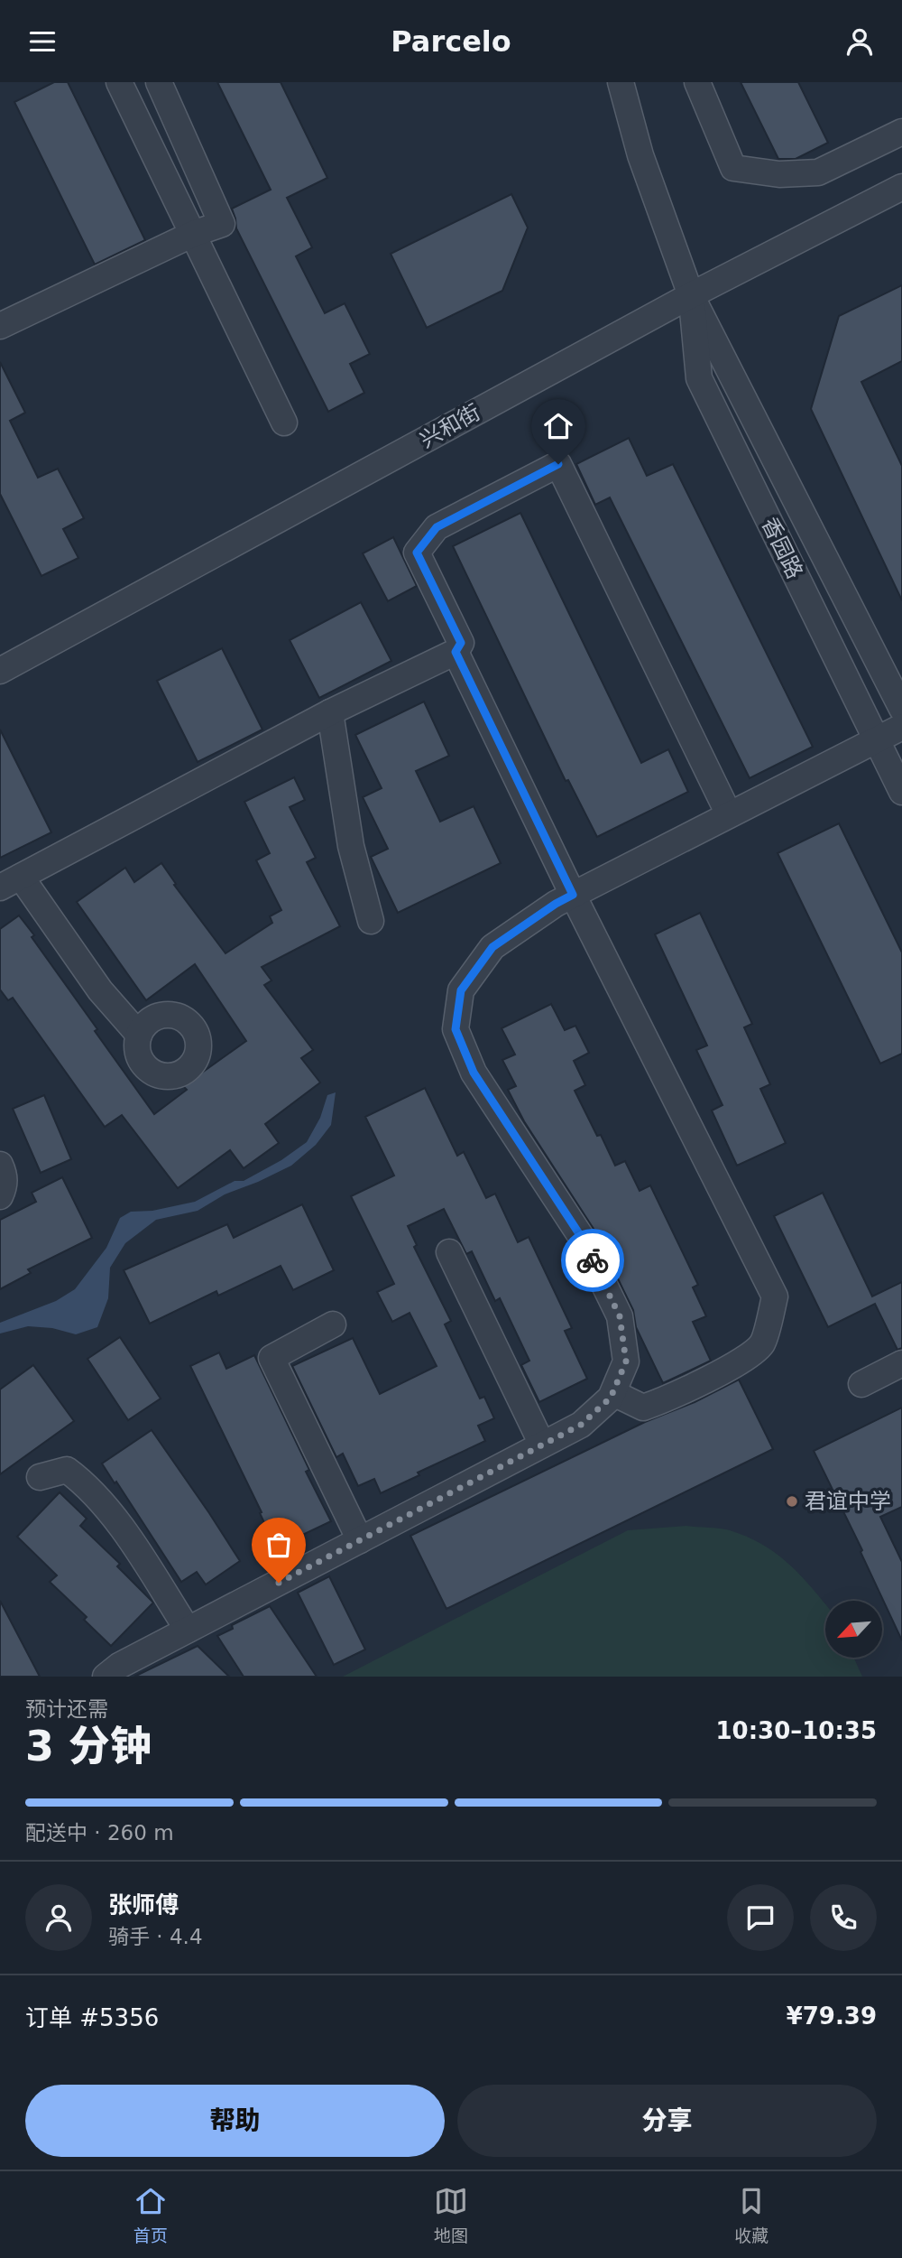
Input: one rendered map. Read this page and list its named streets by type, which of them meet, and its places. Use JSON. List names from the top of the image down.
{
  "streets": {
    "street": ["兴和街", "香园路"]
  },
  "crossings": [
    ["兴和街", "香园路"]
  ],
  "places": ["君谊中学"],
  "north": "bottom left",
  "page": {
    "header": "Parcelo",
    "heading": ["3 分钟", "预计还需", "10:30–10:35"],
    "panel": [
      "张师傅",
      "骑手 · 4.4",
      "订单 #5356",
      "¥79.39"
    ],
    "bar": "配送中 · 260 m",
    "buttons": ["帮助", "分享"],
    "tabs": ["首页", "地图", "收藏"]
  }
}
